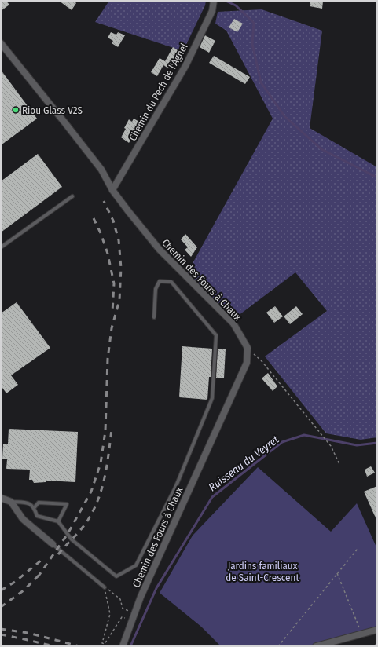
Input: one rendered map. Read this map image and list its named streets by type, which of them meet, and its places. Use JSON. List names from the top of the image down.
{
  "streets": {
    "street": ["Chemin du Pech de l'Agnel", "Chemin des Fours à Chaux"]
  },
  "crossings": [
    ["Chemin du Pech de l'Agnel", "Chemin des Fours à Chaux"]
  ],
  "water": ["Ruisseau du Veyret"],
  "parks": ["Jardins familiaux de Saint-Crescent"],
  "places": ["Riou Glass V2S"]
}
